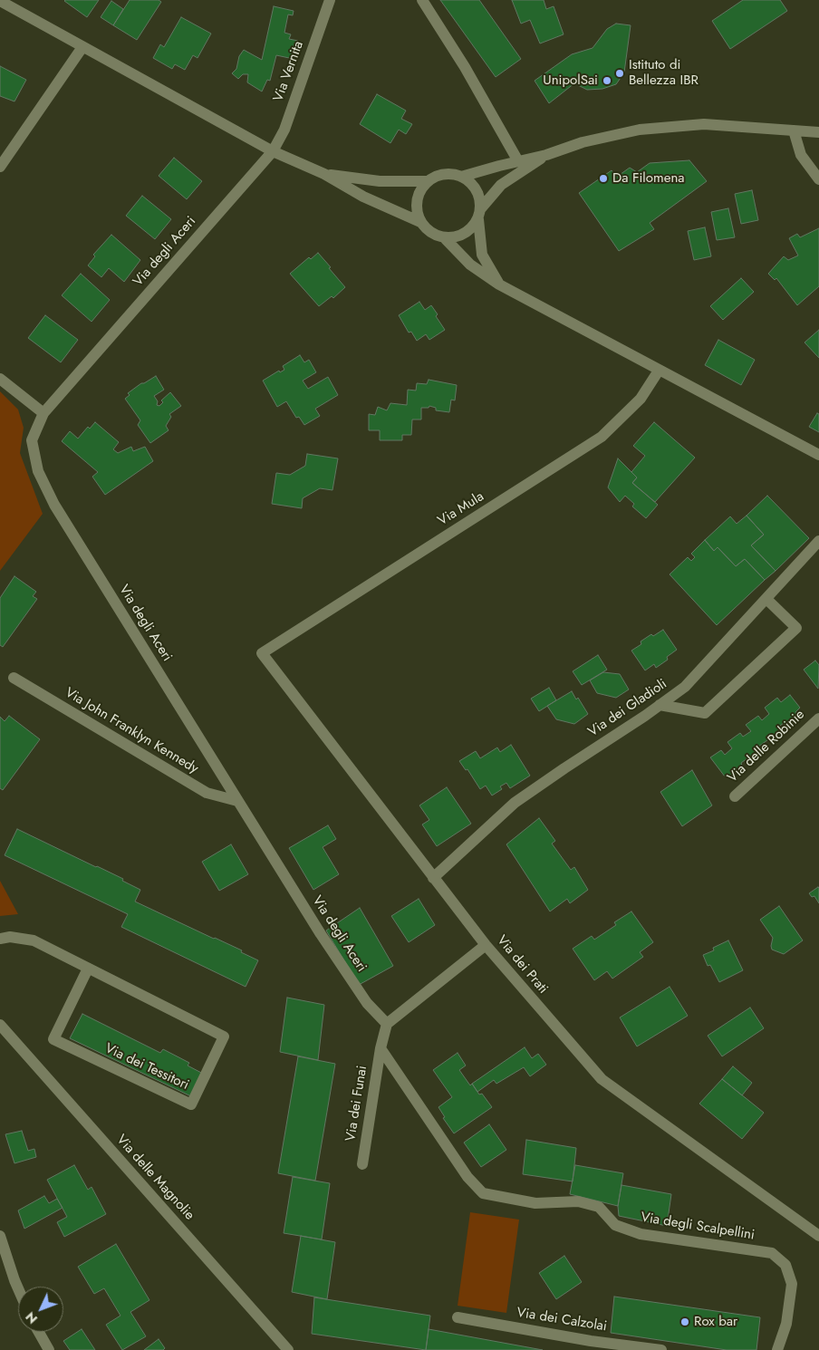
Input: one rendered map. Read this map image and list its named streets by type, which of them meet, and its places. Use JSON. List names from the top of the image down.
{
  "streets": {
    "street": [
      "Via Vernita",
      "Via degli Aceri",
      "Via Mula",
      "Via dei Gladioli",
      "Via John Franklyn Kennedy",
      "Via delle Robinie",
      "Via dei Prati",
      "Via dei Tessitori",
      "Via dei Funai",
      "Via delle Magnolie",
      "Via degli Scalpellini",
      "Via dei Calzolai"
    ]
  },
  "crossings": [
    ["Via Vernita", "Via degli Aceri"],
    ["Via degli Aceri", "Via John Franklyn Kennedy"],
    ["Via Mula", "Via dei Prati"],
    ["Via dei Gladioli", "Via dei Prati"],
    ["Via dei Funai", "Via degli Scalpellini"]
  ],
  "places": [
    "Istituto di Bellezza IBR",
    "UnipolSai",
    "Da Filomena",
    "Rox bar"
  ],
  "north": "bottom left"
}
